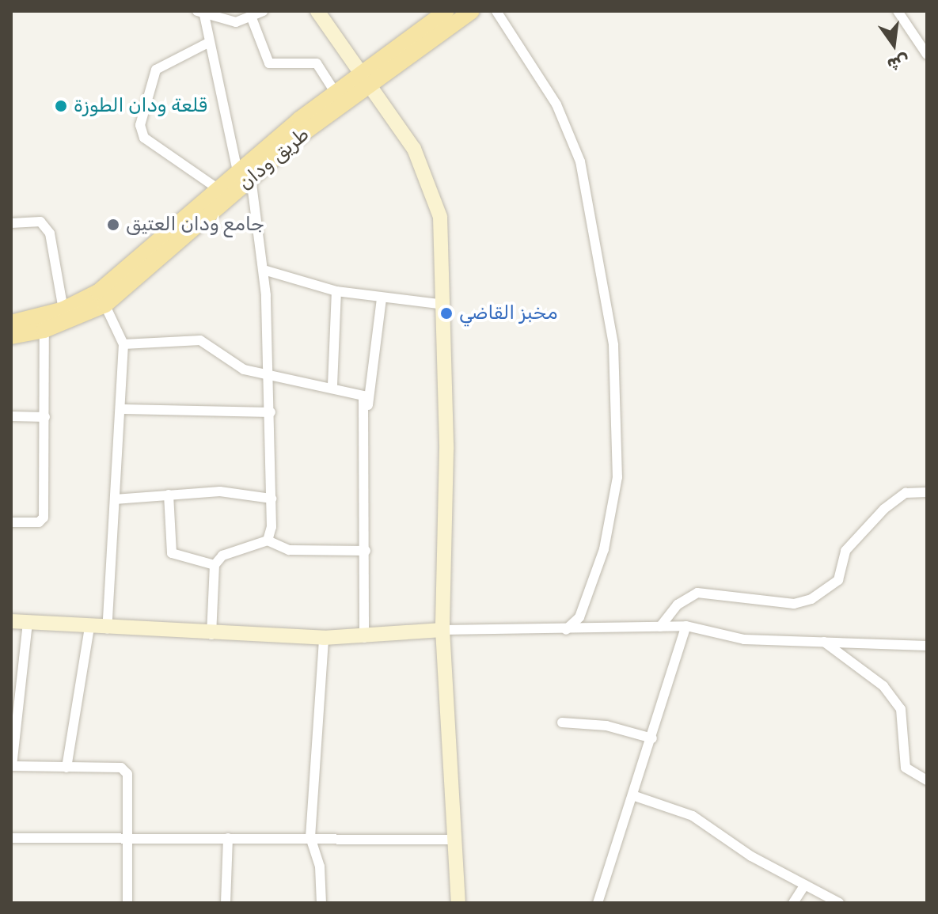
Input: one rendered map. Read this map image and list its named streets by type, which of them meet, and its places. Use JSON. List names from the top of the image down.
{
  "streets": {
    "main road": ["طريق ودان"]
  },
  "places": ["قلعة ودان الطوزة", "جامع ودان العتيق", "مخبز القاضي"],
  "north": "bottom"
}
